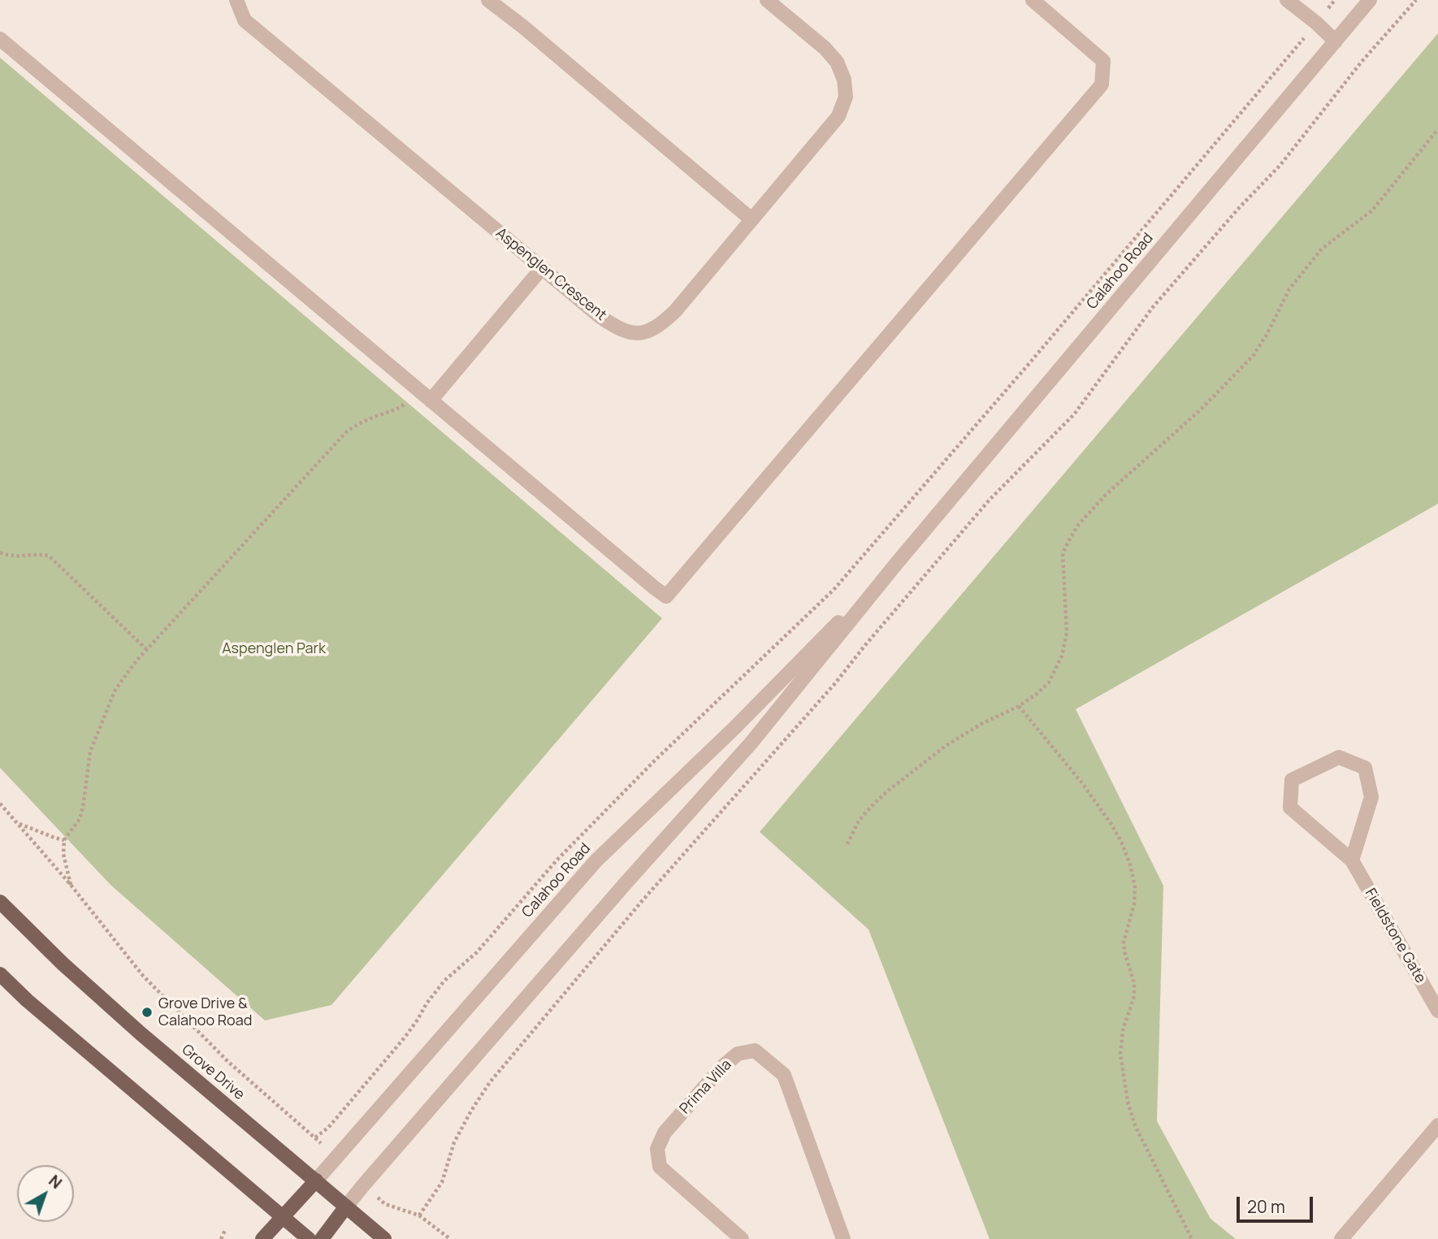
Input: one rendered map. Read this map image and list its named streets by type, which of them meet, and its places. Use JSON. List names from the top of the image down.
{
  "streets": {
    "main road": ["Calahoo Road", "Grove Drive"],
    "street": ["Aspenglen Crescent", "Fieldstone Gate", "Prima Villa"]
  },
  "crossings": [
    ["Calahoo Road", "Grove Drive"]
  ],
  "parks": ["Aspenglen Park"],
  "places": ["Grove Drive & Calahoo Road"],
  "scale_bar": "20 m",
  "north": "top right"
}
